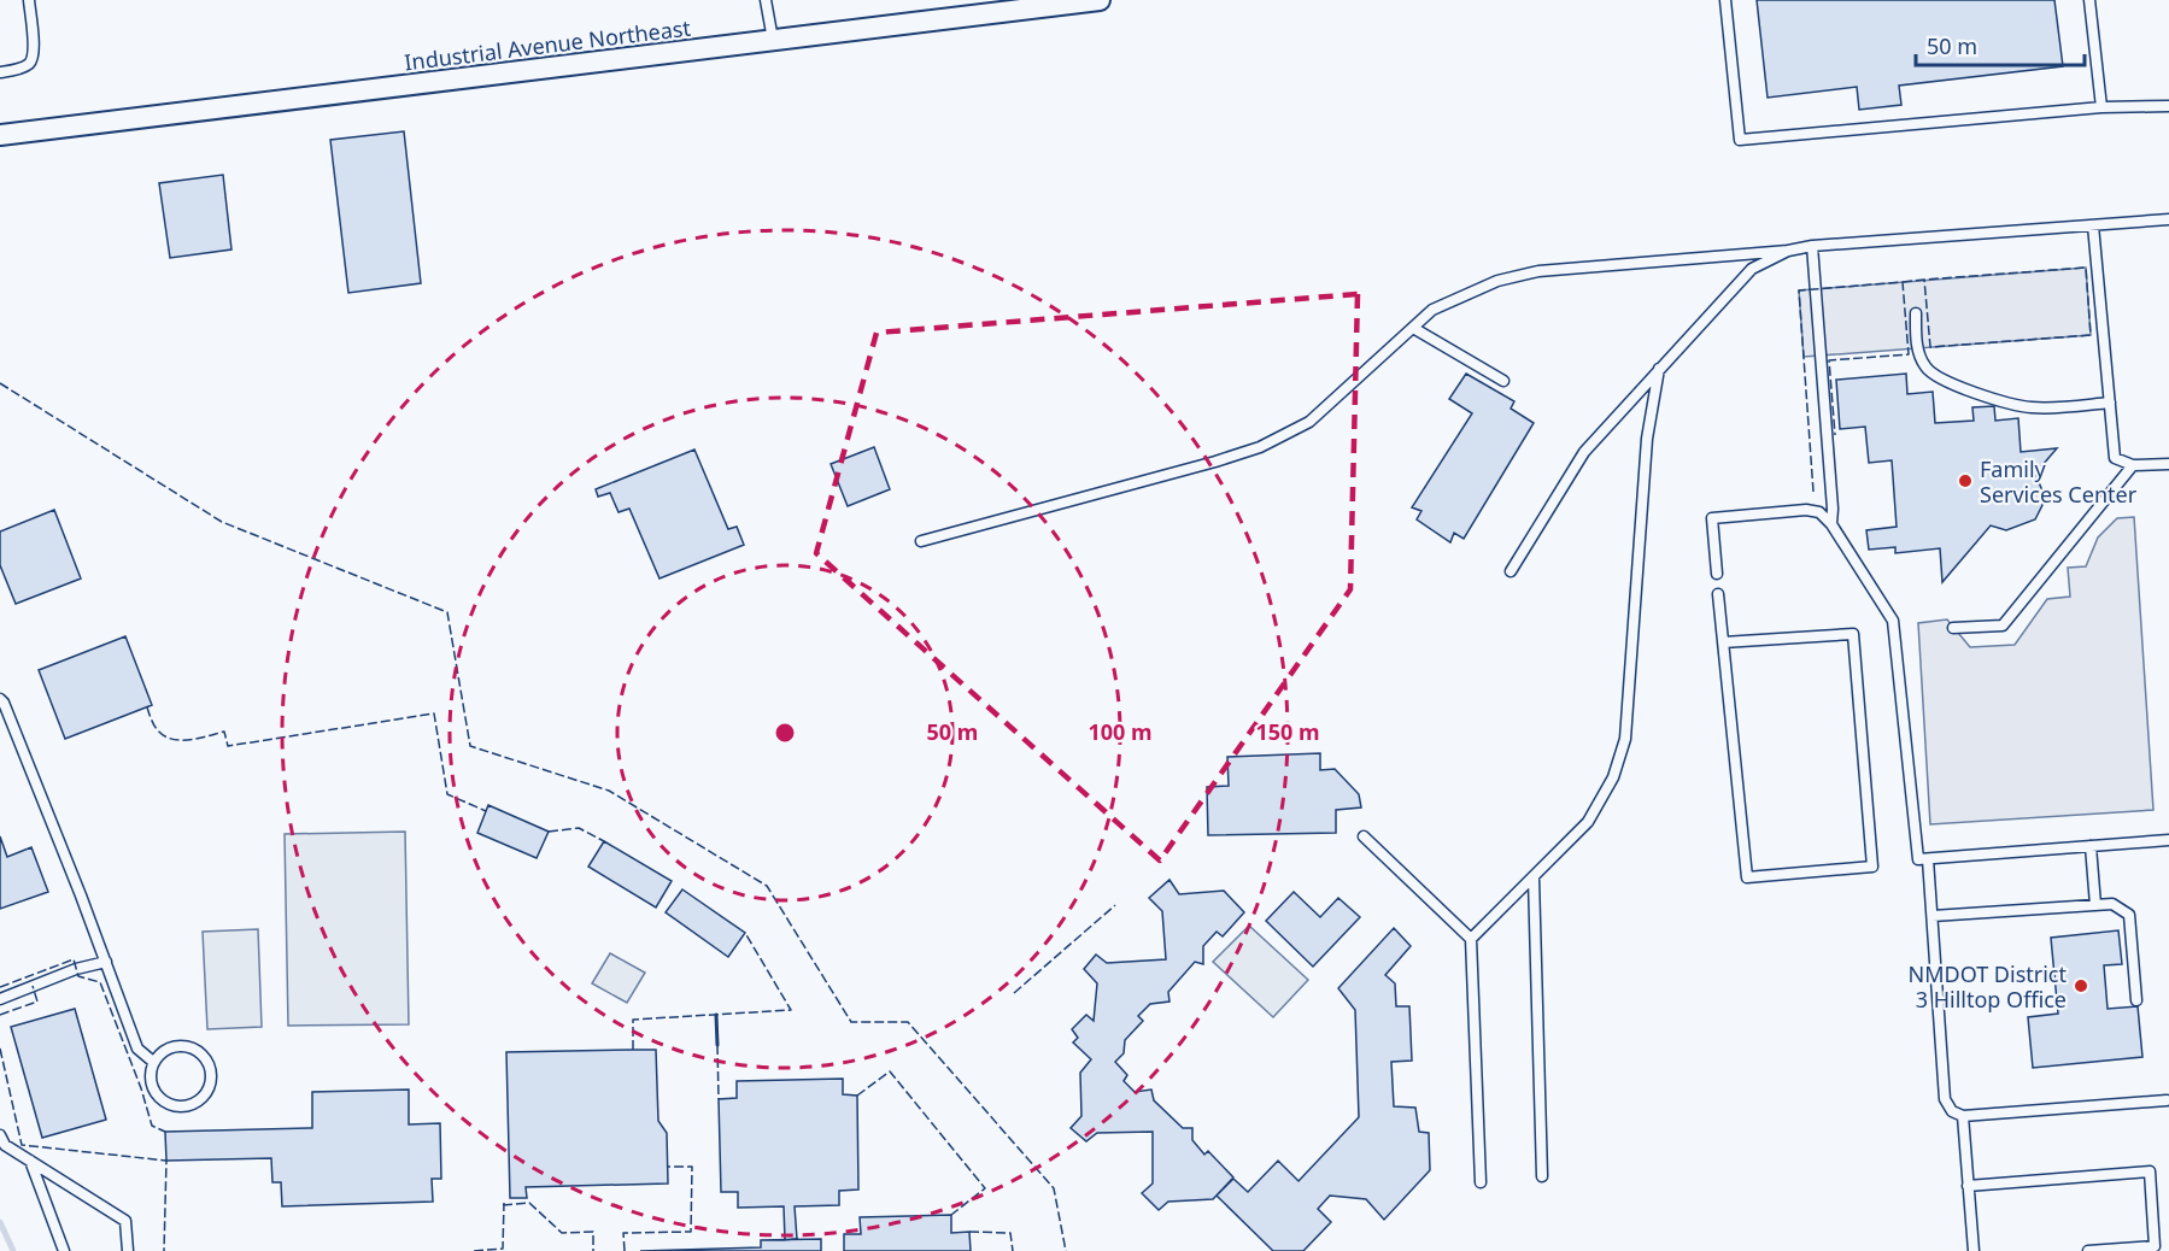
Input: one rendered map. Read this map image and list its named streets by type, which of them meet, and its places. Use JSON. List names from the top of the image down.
{
  "streets": {
    "street": ["Industrial Avenue Northeast"]
  },
  "places": ["Family Services Center", "NMDOT District 3 Hilltop Office"],
  "scale_bar": "50 m",
  "rings": ["50 m", "100 m", "150 m"]
}
